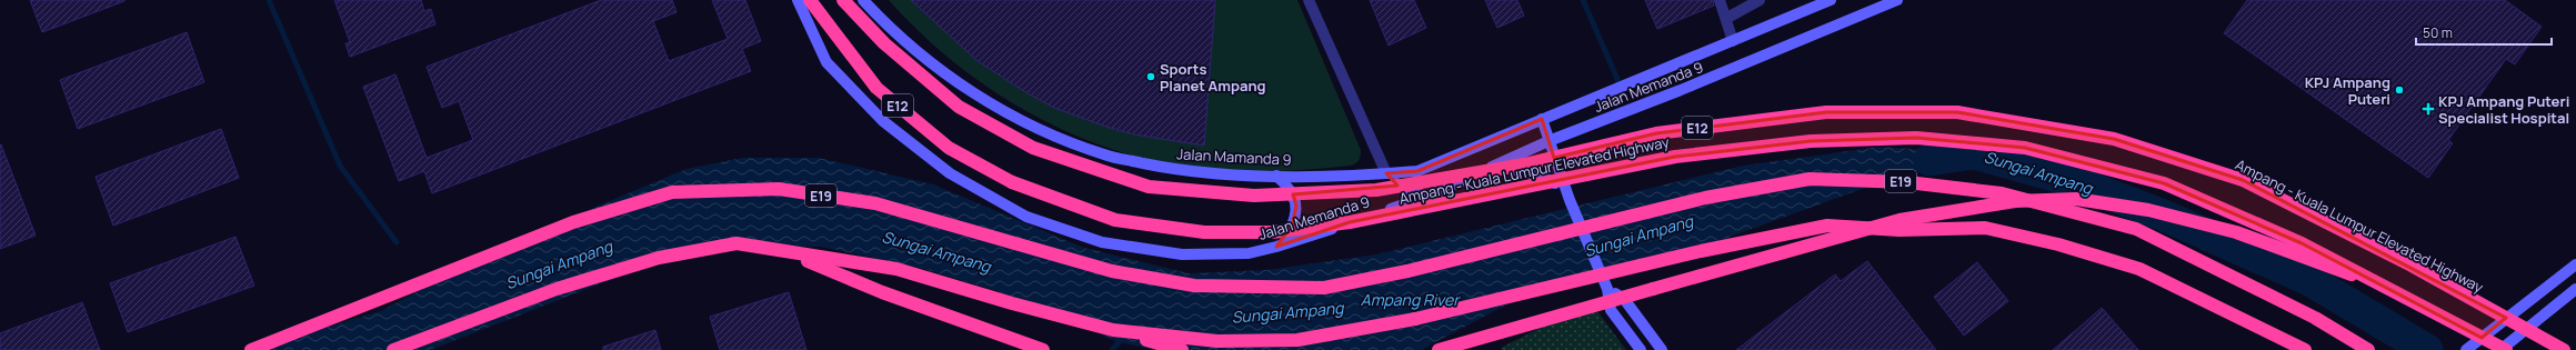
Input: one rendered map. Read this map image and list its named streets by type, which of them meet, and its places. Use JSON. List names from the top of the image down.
{
  "streets": {
    "highway": ["E12", "Ampang - Kuala Lumpur Elevated Highway", "E19"],
    "street": ["Jalan Memanda 9", "Jalan Mamanda 9"]
  },
  "crossings": [
    ["Jalan Memanda 9", "Jalan Mamanda 9"]
  ],
  "water": ["Sungai Ampang", "Ampang River"],
  "places": {
    "other": ["Sports Planet Ampang", "KPJ Ampang Puteri"],
    "health": ["KPJ Ampang Puteri Specialist Hospital"]
  },
  "scale_bar": "50 m"
}
